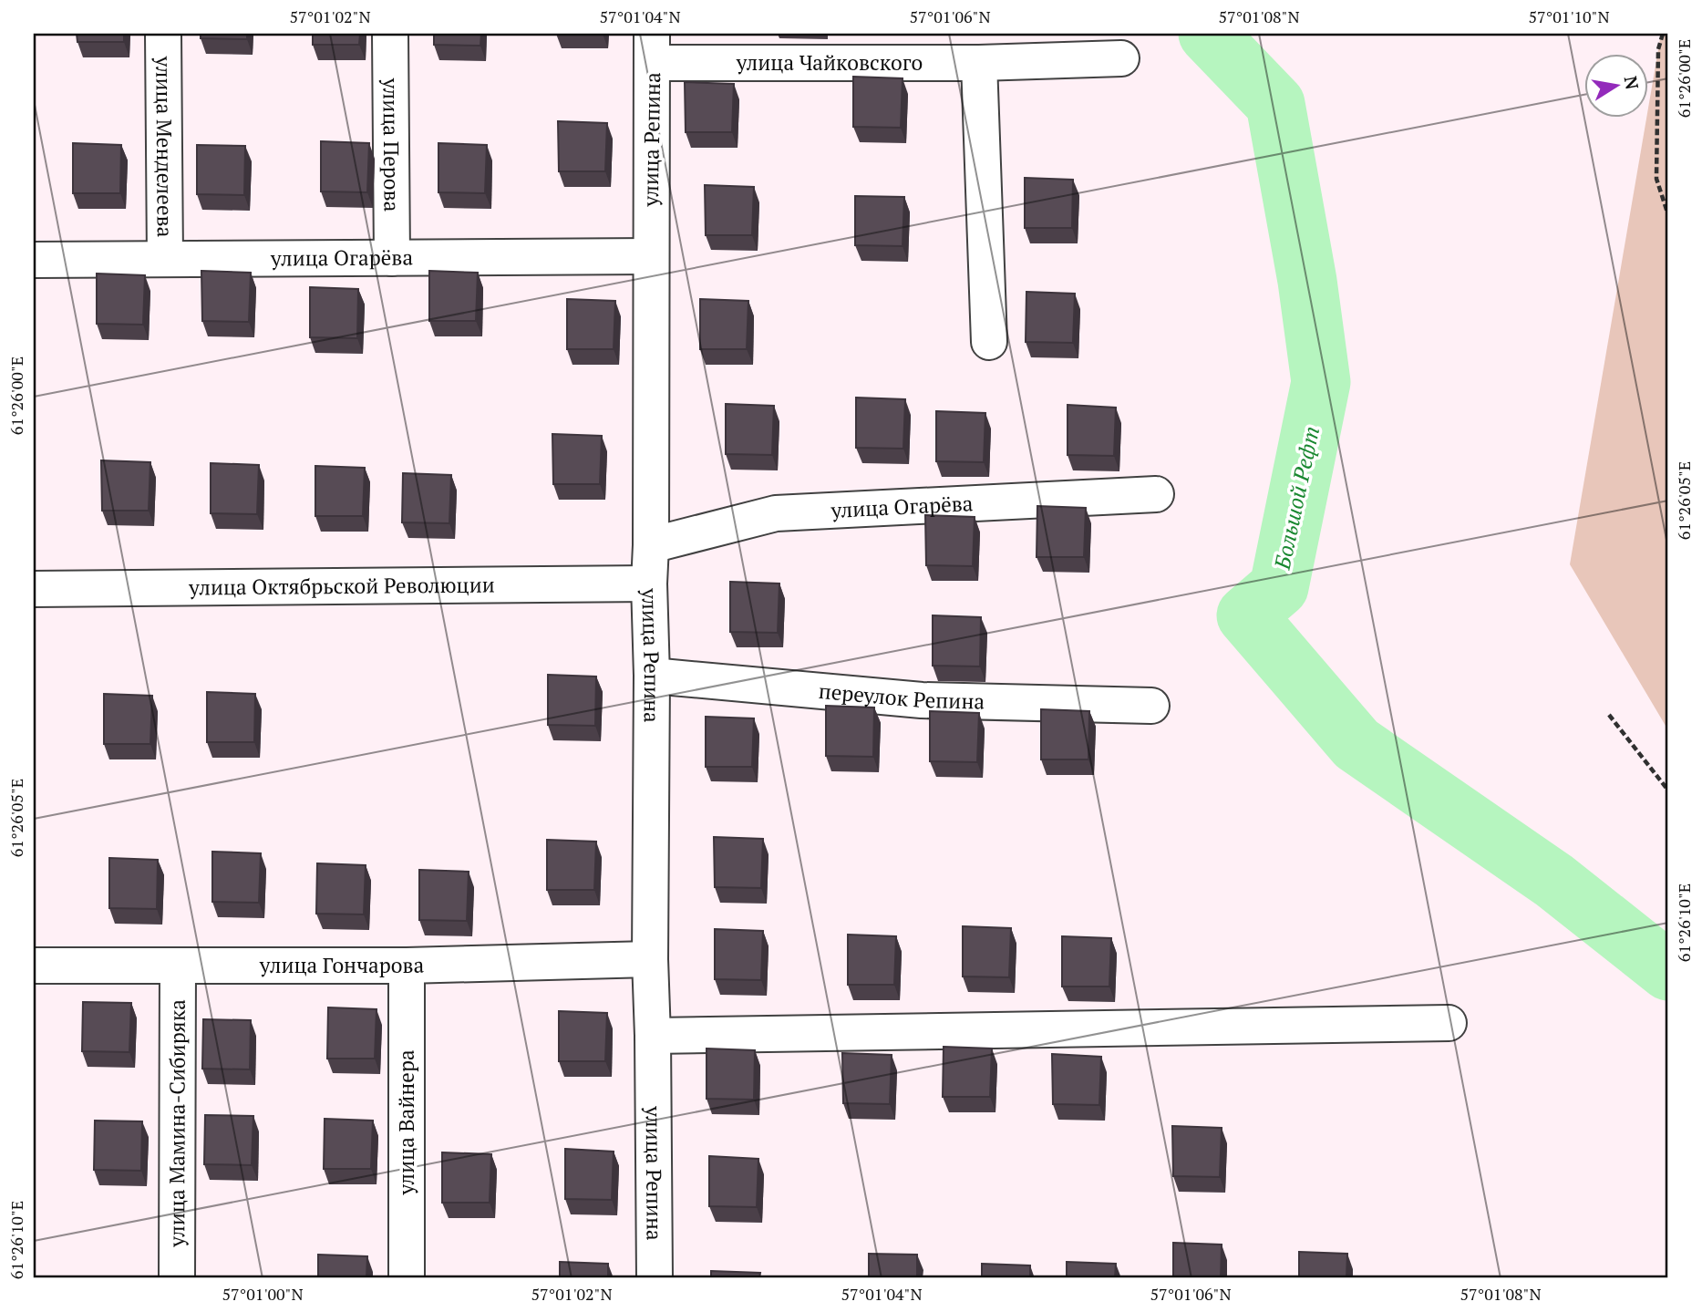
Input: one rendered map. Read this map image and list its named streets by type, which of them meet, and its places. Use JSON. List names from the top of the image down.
{
  "streets": {
    "street": [
      "улица Чайковского",
      "улица Репина",
      "улица Перова",
      "улица Менделеева",
      "улица Огарёва",
      "улица Октябрьской Революции",
      "переулок Репина",
      "улица Гончарова",
      "улица Мамина-Сибиряка",
      "улица Вайнера"
    ]
  },
  "crossings": [
    ["улица Чайковского", "улица Репина"],
    ["улица Репина", "улица Огарёва"],
    ["улица Репина", "улица Октябрьской Революции"],
    ["улица Репина", "переулок Репина"],
    ["улица Репина", "улица Гончарова"],
    ["улица Перова", "улица Огарёва"],
    ["улица Менделеева", "улица Огарёва"],
    ["улица Гончарова", "улица Мамина-Сибиряка"],
    ["улица Гончарова", "улица Вайнера"]
  ],
  "water": ["Большой Рефт"],
  "north": "right",
  "coordinates": [
    "57°01'02\"N",
    "57°01'04\"N",
    "57°01'06\"N",
    "57°01'08\"N",
    "57°01'10\"N",
    "61°26'00\"E",
    "61°26'05\"E",
    "61°26'10\"E",
    "57°01'00\"N"
  ]
}
